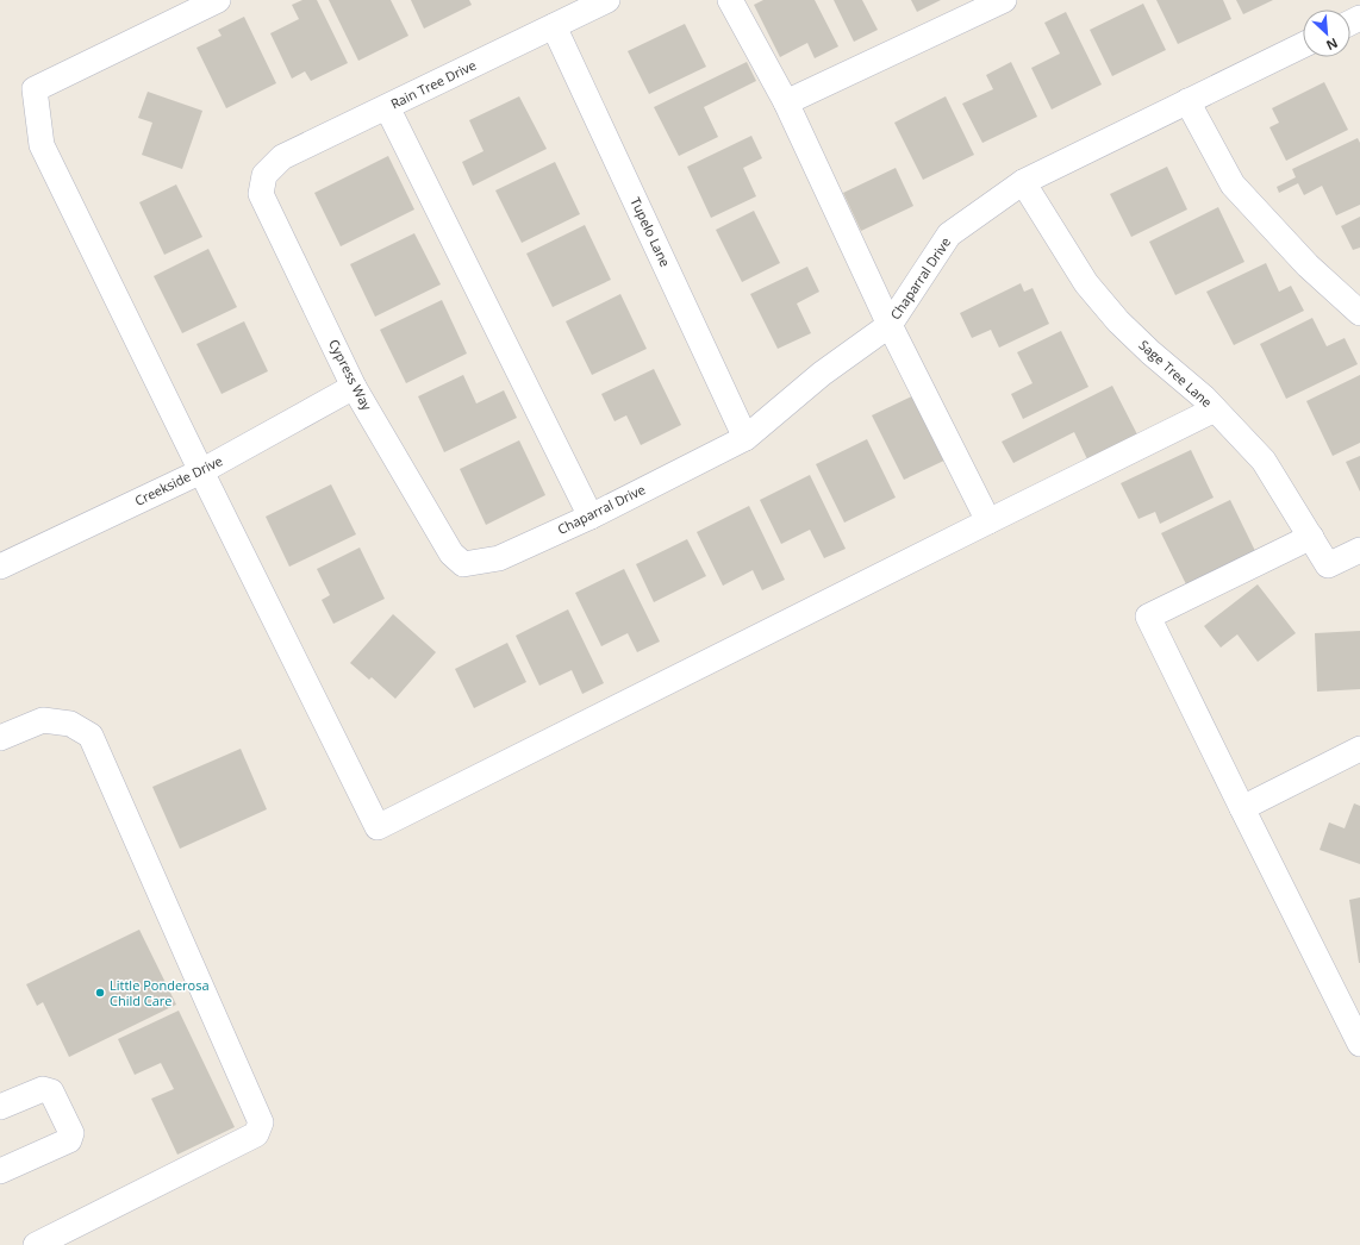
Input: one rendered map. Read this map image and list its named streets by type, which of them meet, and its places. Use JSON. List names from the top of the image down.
{
  "streets": {
    "street": [
      "Rain Tree Drive",
      "Tupelo Lane",
      "Chaparral Drive",
      "Sage Tree Lane",
      "Cypress Way",
      "Creekside Drive"
    ]
  },
  "crossings": [
    ["Rain Tree Drive", "Tupelo Lane"],
    ["Rain Tree Drive", "Cypress Way"],
    ["Tupelo Lane", "Chaparral Drive"],
    ["Chaparral Drive", "Sage Tree Lane"],
    ["Chaparral Drive", "Cypress Way"],
    ["Cypress Way", "Creekside Drive"]
  ],
  "places": ["Little Ponderosa Child Care"],
  "north": "bottom right"
}
